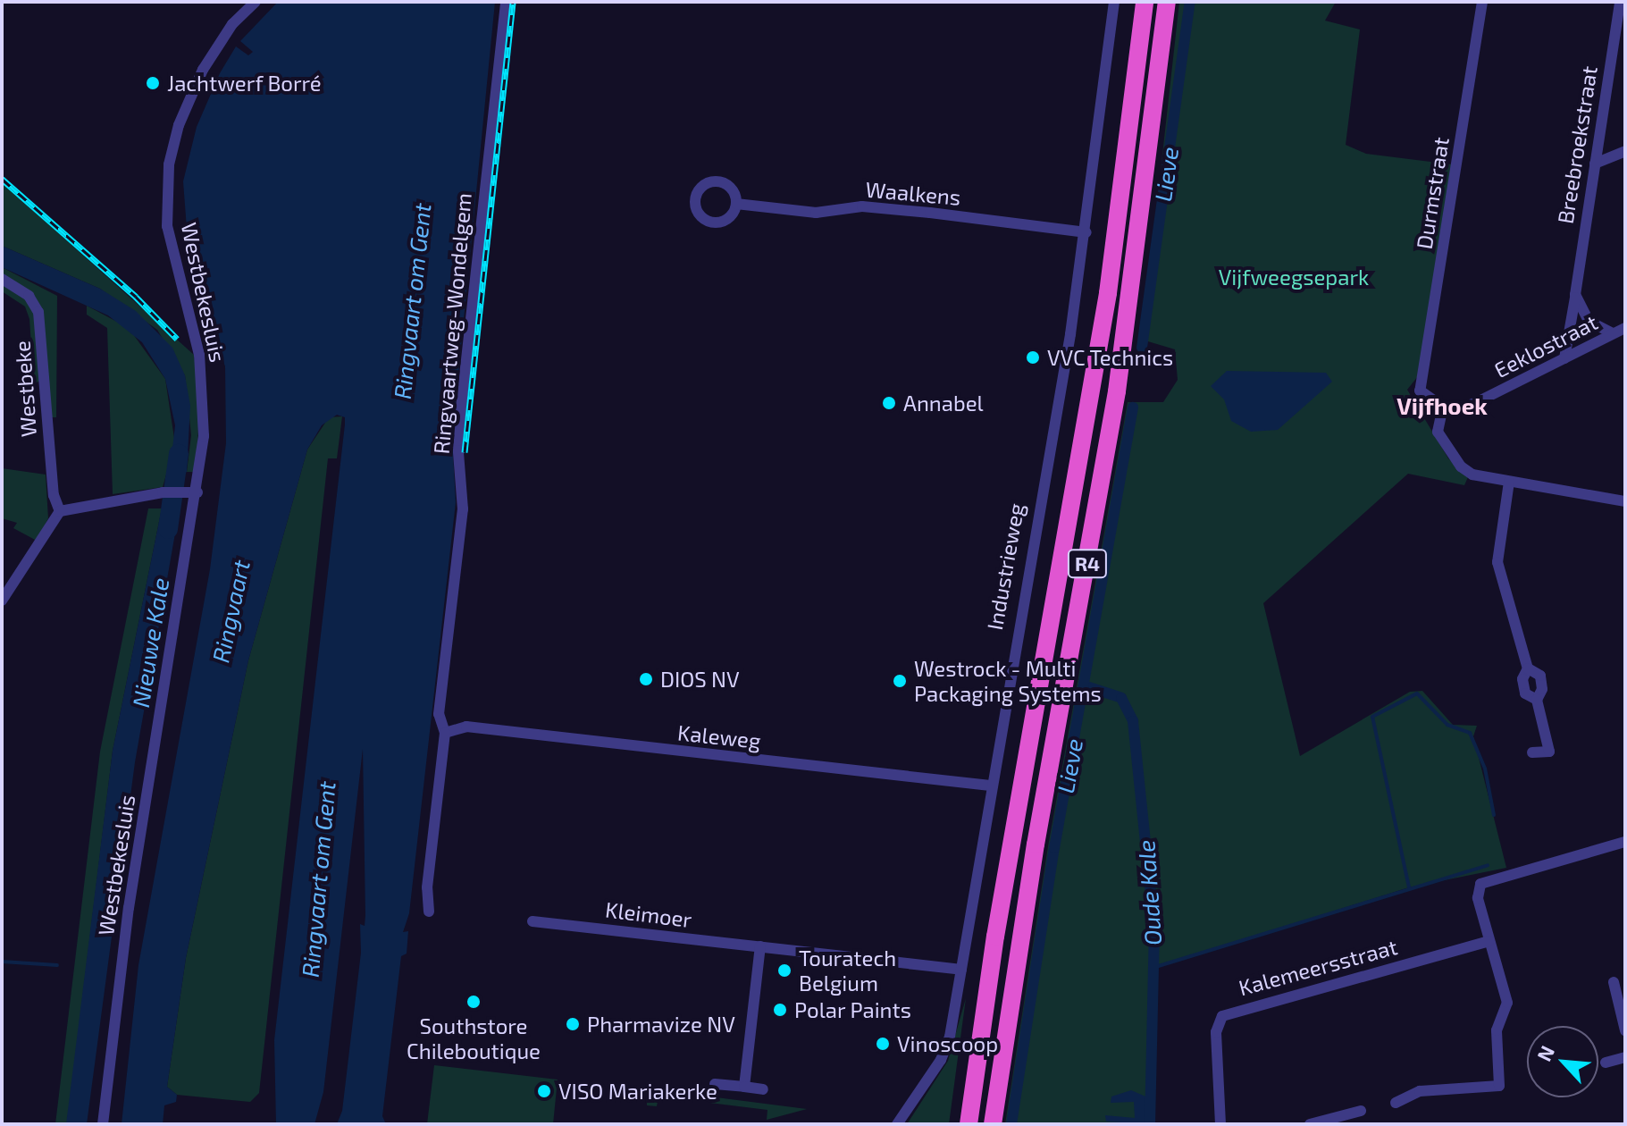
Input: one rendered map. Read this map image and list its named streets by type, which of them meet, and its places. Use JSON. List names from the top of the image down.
{
  "streets": {
    "highway": ["R4"],
    "street": [
      "Breebroekstraat",
      "Waalkens",
      "Durmstraat",
      "Westbekesluis",
      "Ringvaartweg-Wondelgem",
      "Eeklostraat",
      "Westbeke",
      "Industrieweg",
      "Kaleweg",
      "Kleimoer",
      "Kalemeersstraat"
    ]
  },
  "crossings": [
    ["Breebroekstraat", "Eeklostraat"],
    ["Waalkens", "Industrieweg"],
    ["Durmstraat", "Eeklostraat"],
    ["Ringvaartweg-Wondelgem", "Kaleweg"],
    ["Industrieweg", "Kaleweg"],
    ["Industrieweg", "Kleimoer"]
  ],
  "districts": ["Vijfhoek"],
  "water": [
    "Lieve",
    "Ringvaart om Gent",
    "Ringvaart",
    "Nieuwe Kale",
    "Oude Kale"
  ],
  "parks": ["Vijfweegsepark"],
  "places": [
    "Jachtwerf Borré",
    "VVC Technics",
    "Annabel",
    "DIOS NV",
    "Westrock - Multi Packaging Systems",
    "Touratech Belgium",
    "Southstore Chileboutique",
    "Polar Paints",
    "Pharmavize NV",
    "Vinoscoop",
    "VISO Mariakerke"
  ],
  "north": "top left"
}
